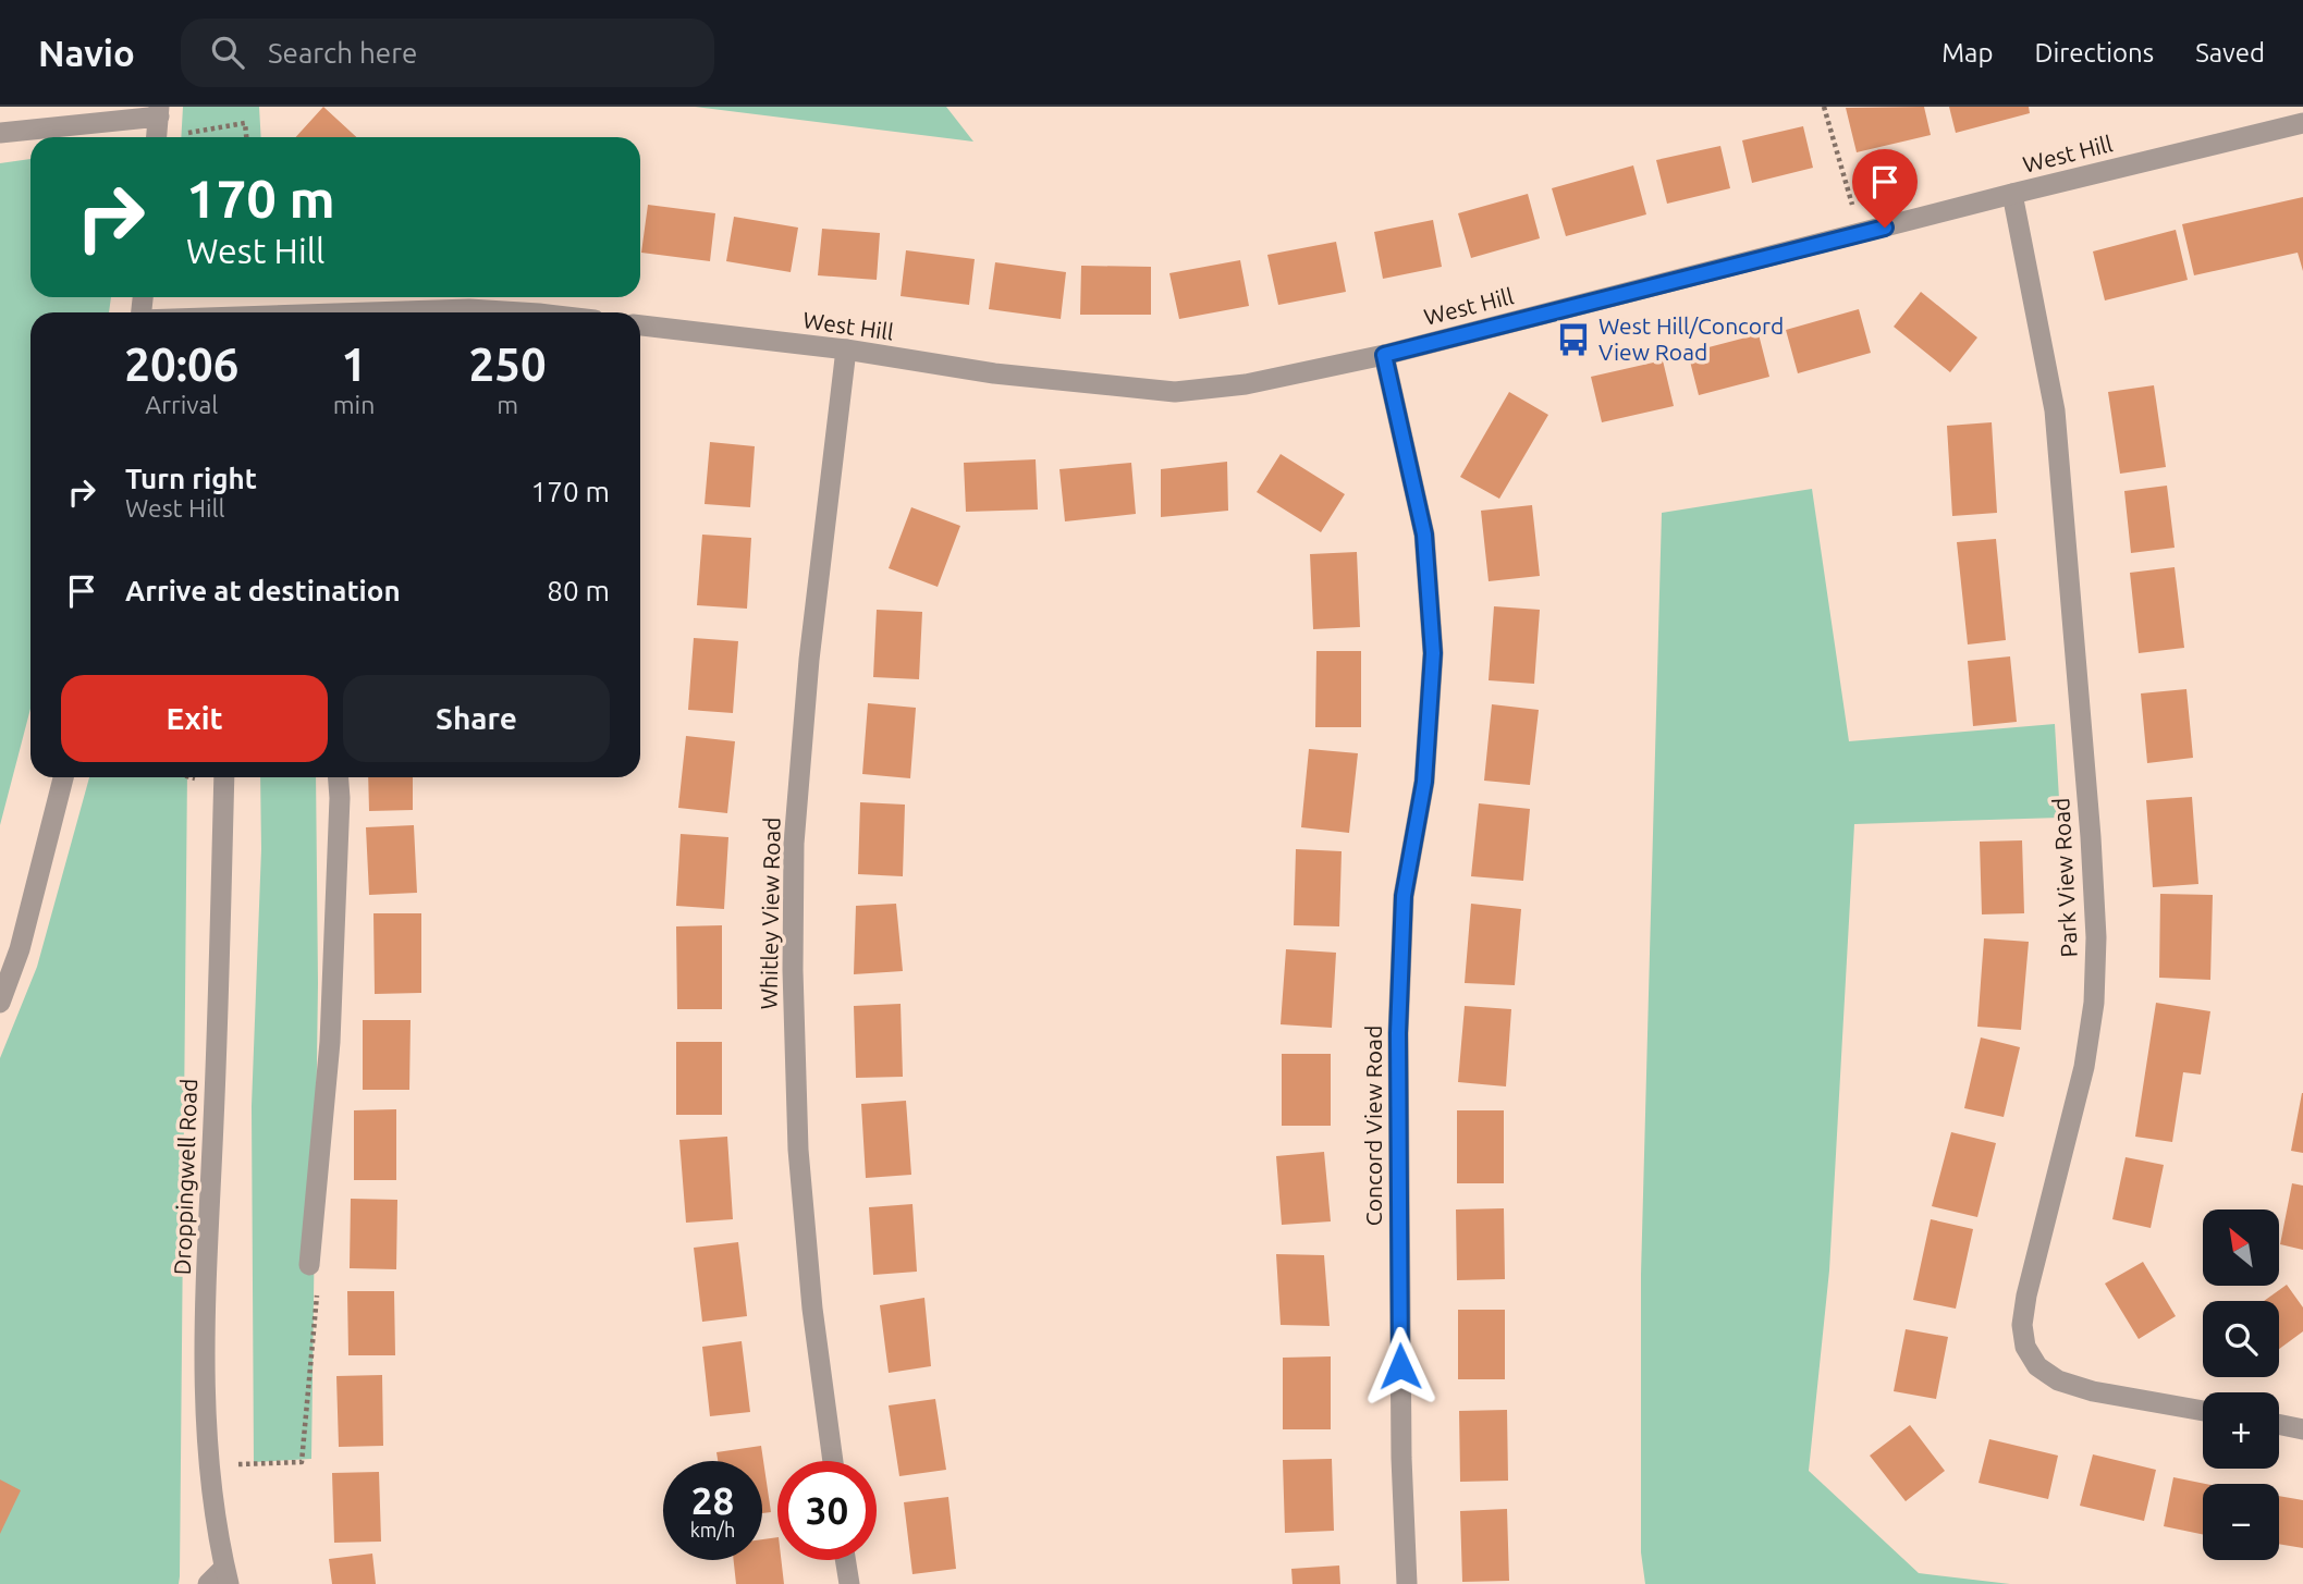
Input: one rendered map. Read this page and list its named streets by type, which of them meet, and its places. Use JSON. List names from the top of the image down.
{
  "streets": {
    "street": [
      "West Hill",
      "Park View Road",
      "Whitley View Road",
      "Concord View Road",
      "Droppingwell Road"
    ]
  },
  "crossings": [
    ["West Hill", "Park View Road"],
    ["West Hill", "Whitley View Road"],
    ["West Hill", "Concord View Road"]
  ],
  "places": {
    "bus stop": ["West Hill/Concord View Road"]
  },
  "north": "top left",
  "page": {
    "header": "Navio",
    "search": "Search here",
    "nav": ["Map", "Directions", "Saved"],
    "turn": ["170 m", "West Hill"],
    "eta": [
      "20:06",
      "Arrival",
      "1",
      "min",
      "250",
      "m"
    ],
    "list": [
      {
        "name": "Turn right",
        "note": "West Hill",
        "value": "170 m"
      },
      {
        "name": "Arrive at destination",
        "value": "80 m"
      }
    ],
    "buttons": ["Exit", "Share"],
    "map_buttons": ["+", "−"],
    "speed": "28 km/h",
    "limit": "30"
  }
}
